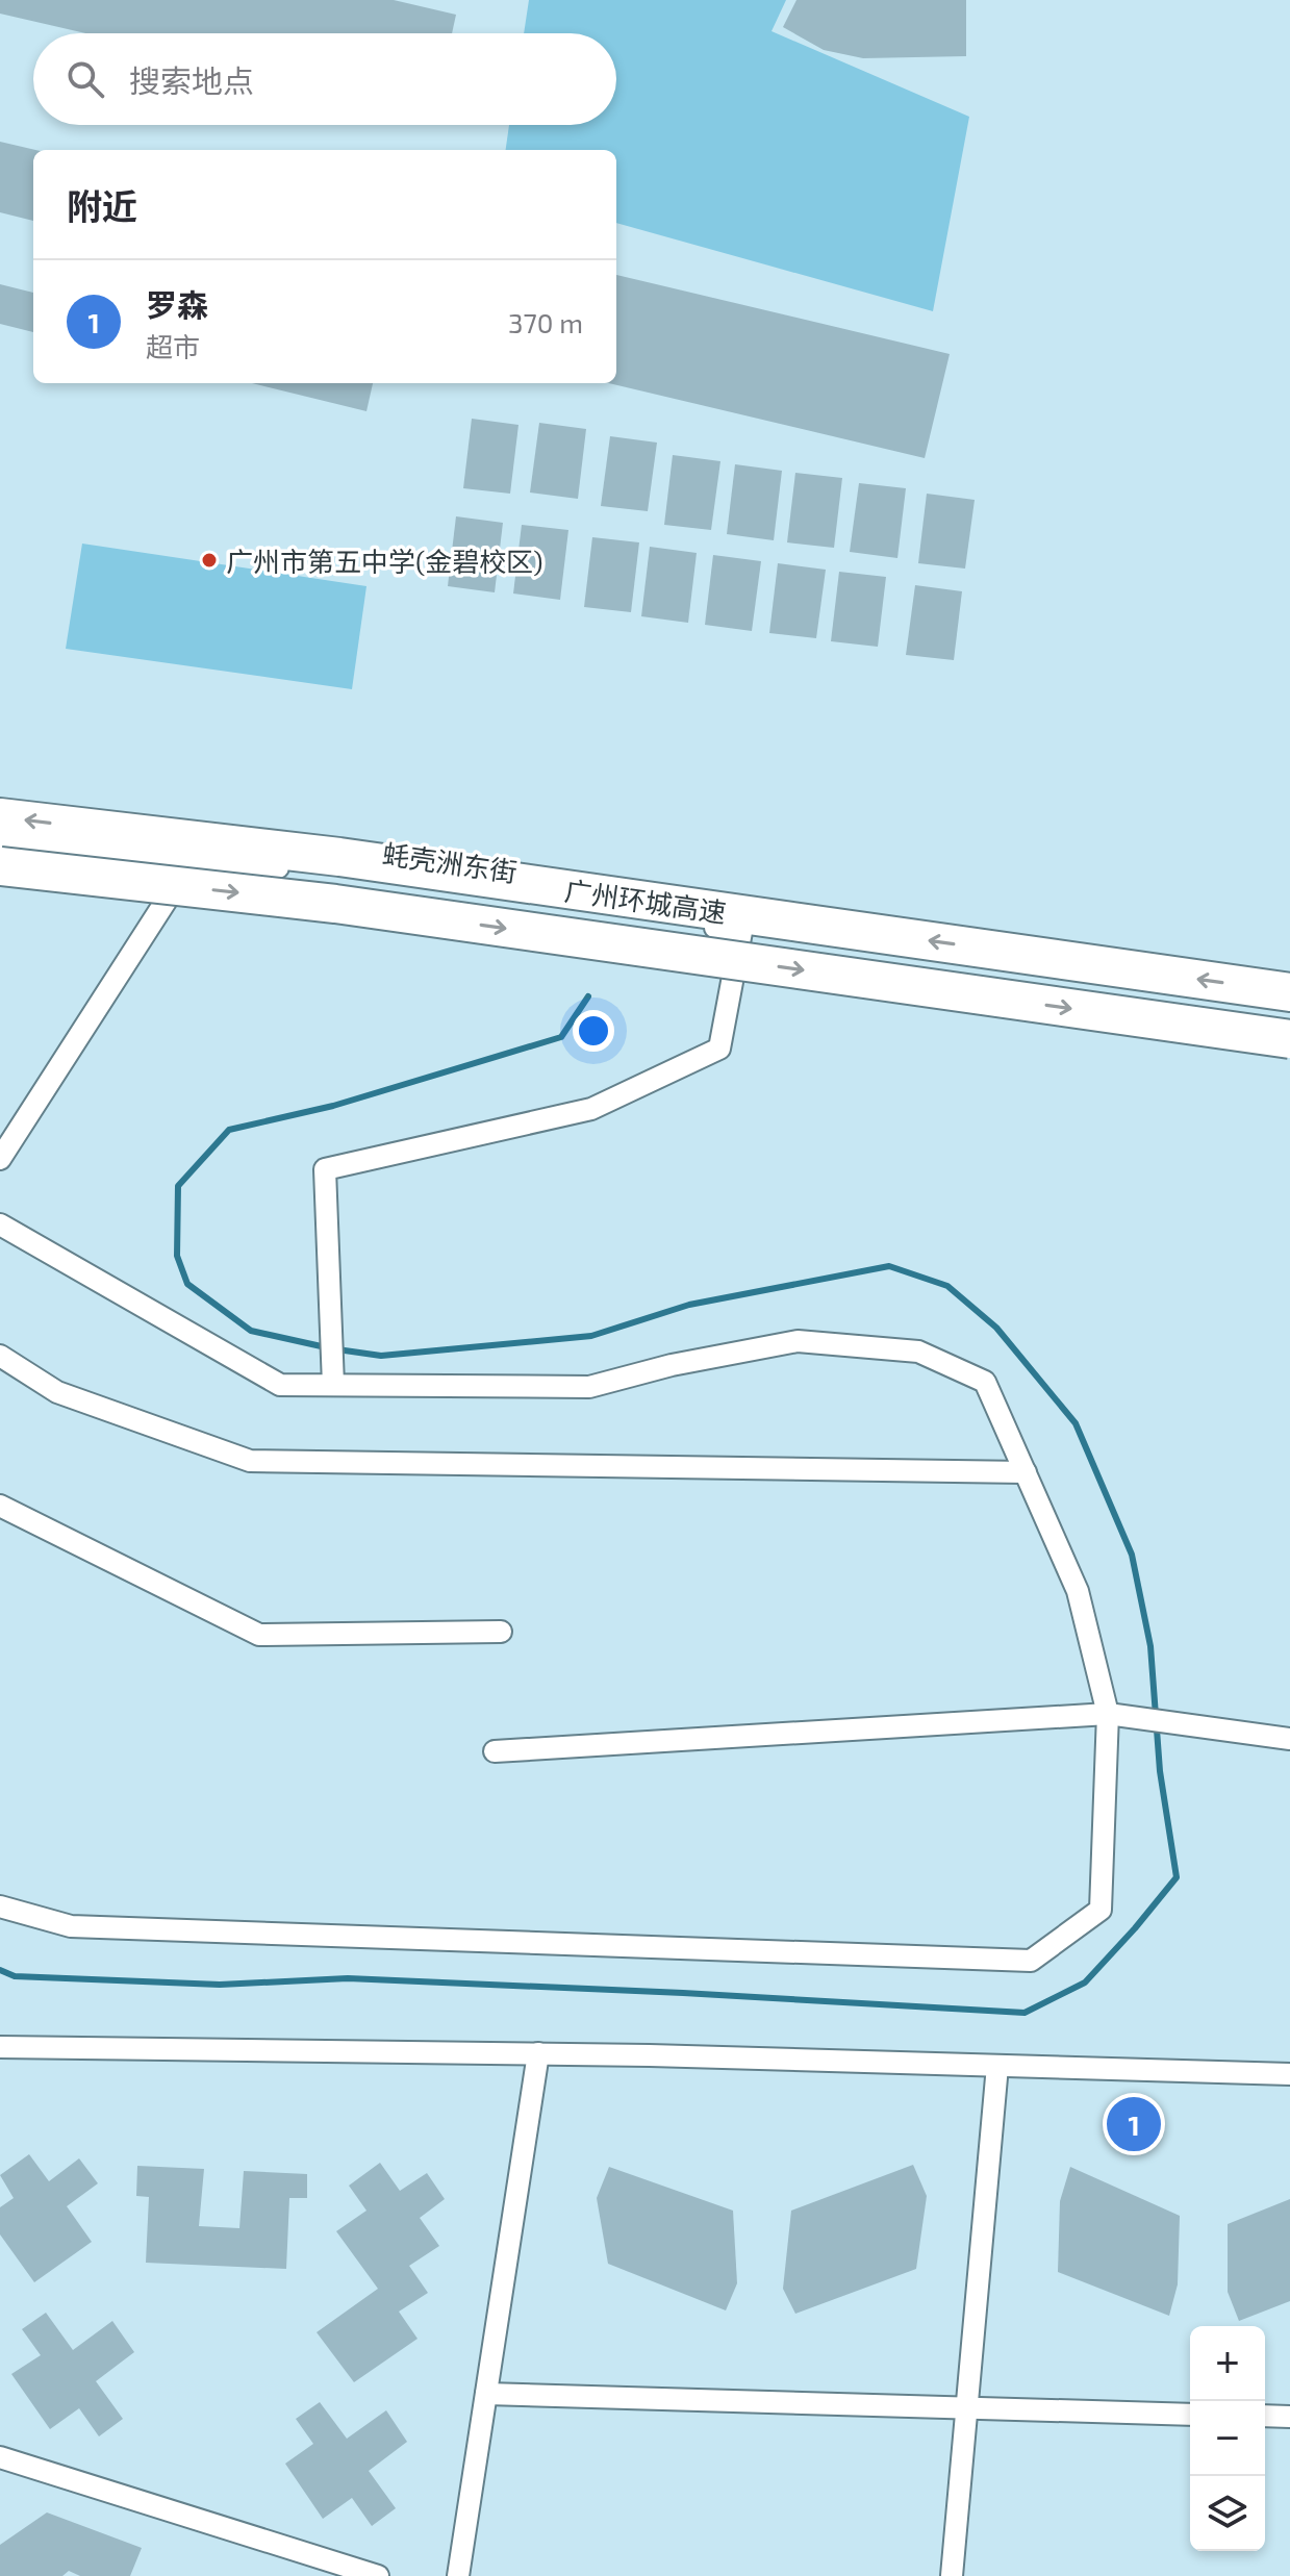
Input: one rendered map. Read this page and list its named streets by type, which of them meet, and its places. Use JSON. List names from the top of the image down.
{
  "streets": {
    "highway": ["广州环城高速"],
    "street": ["蚝壳洲东街"]
  },
  "places": ["广州市第五中学(金碧校区)"],
  "page": {
    "search": "搜索地点",
    "heading": "附近",
    "list": [
      {
        "mark": "1",
        "name": "罗森",
        "note": "超市",
        "value": "370 m"
      }
    ],
    "pins": "1",
    "map_buttons": ["+", "−"]
  }
}
